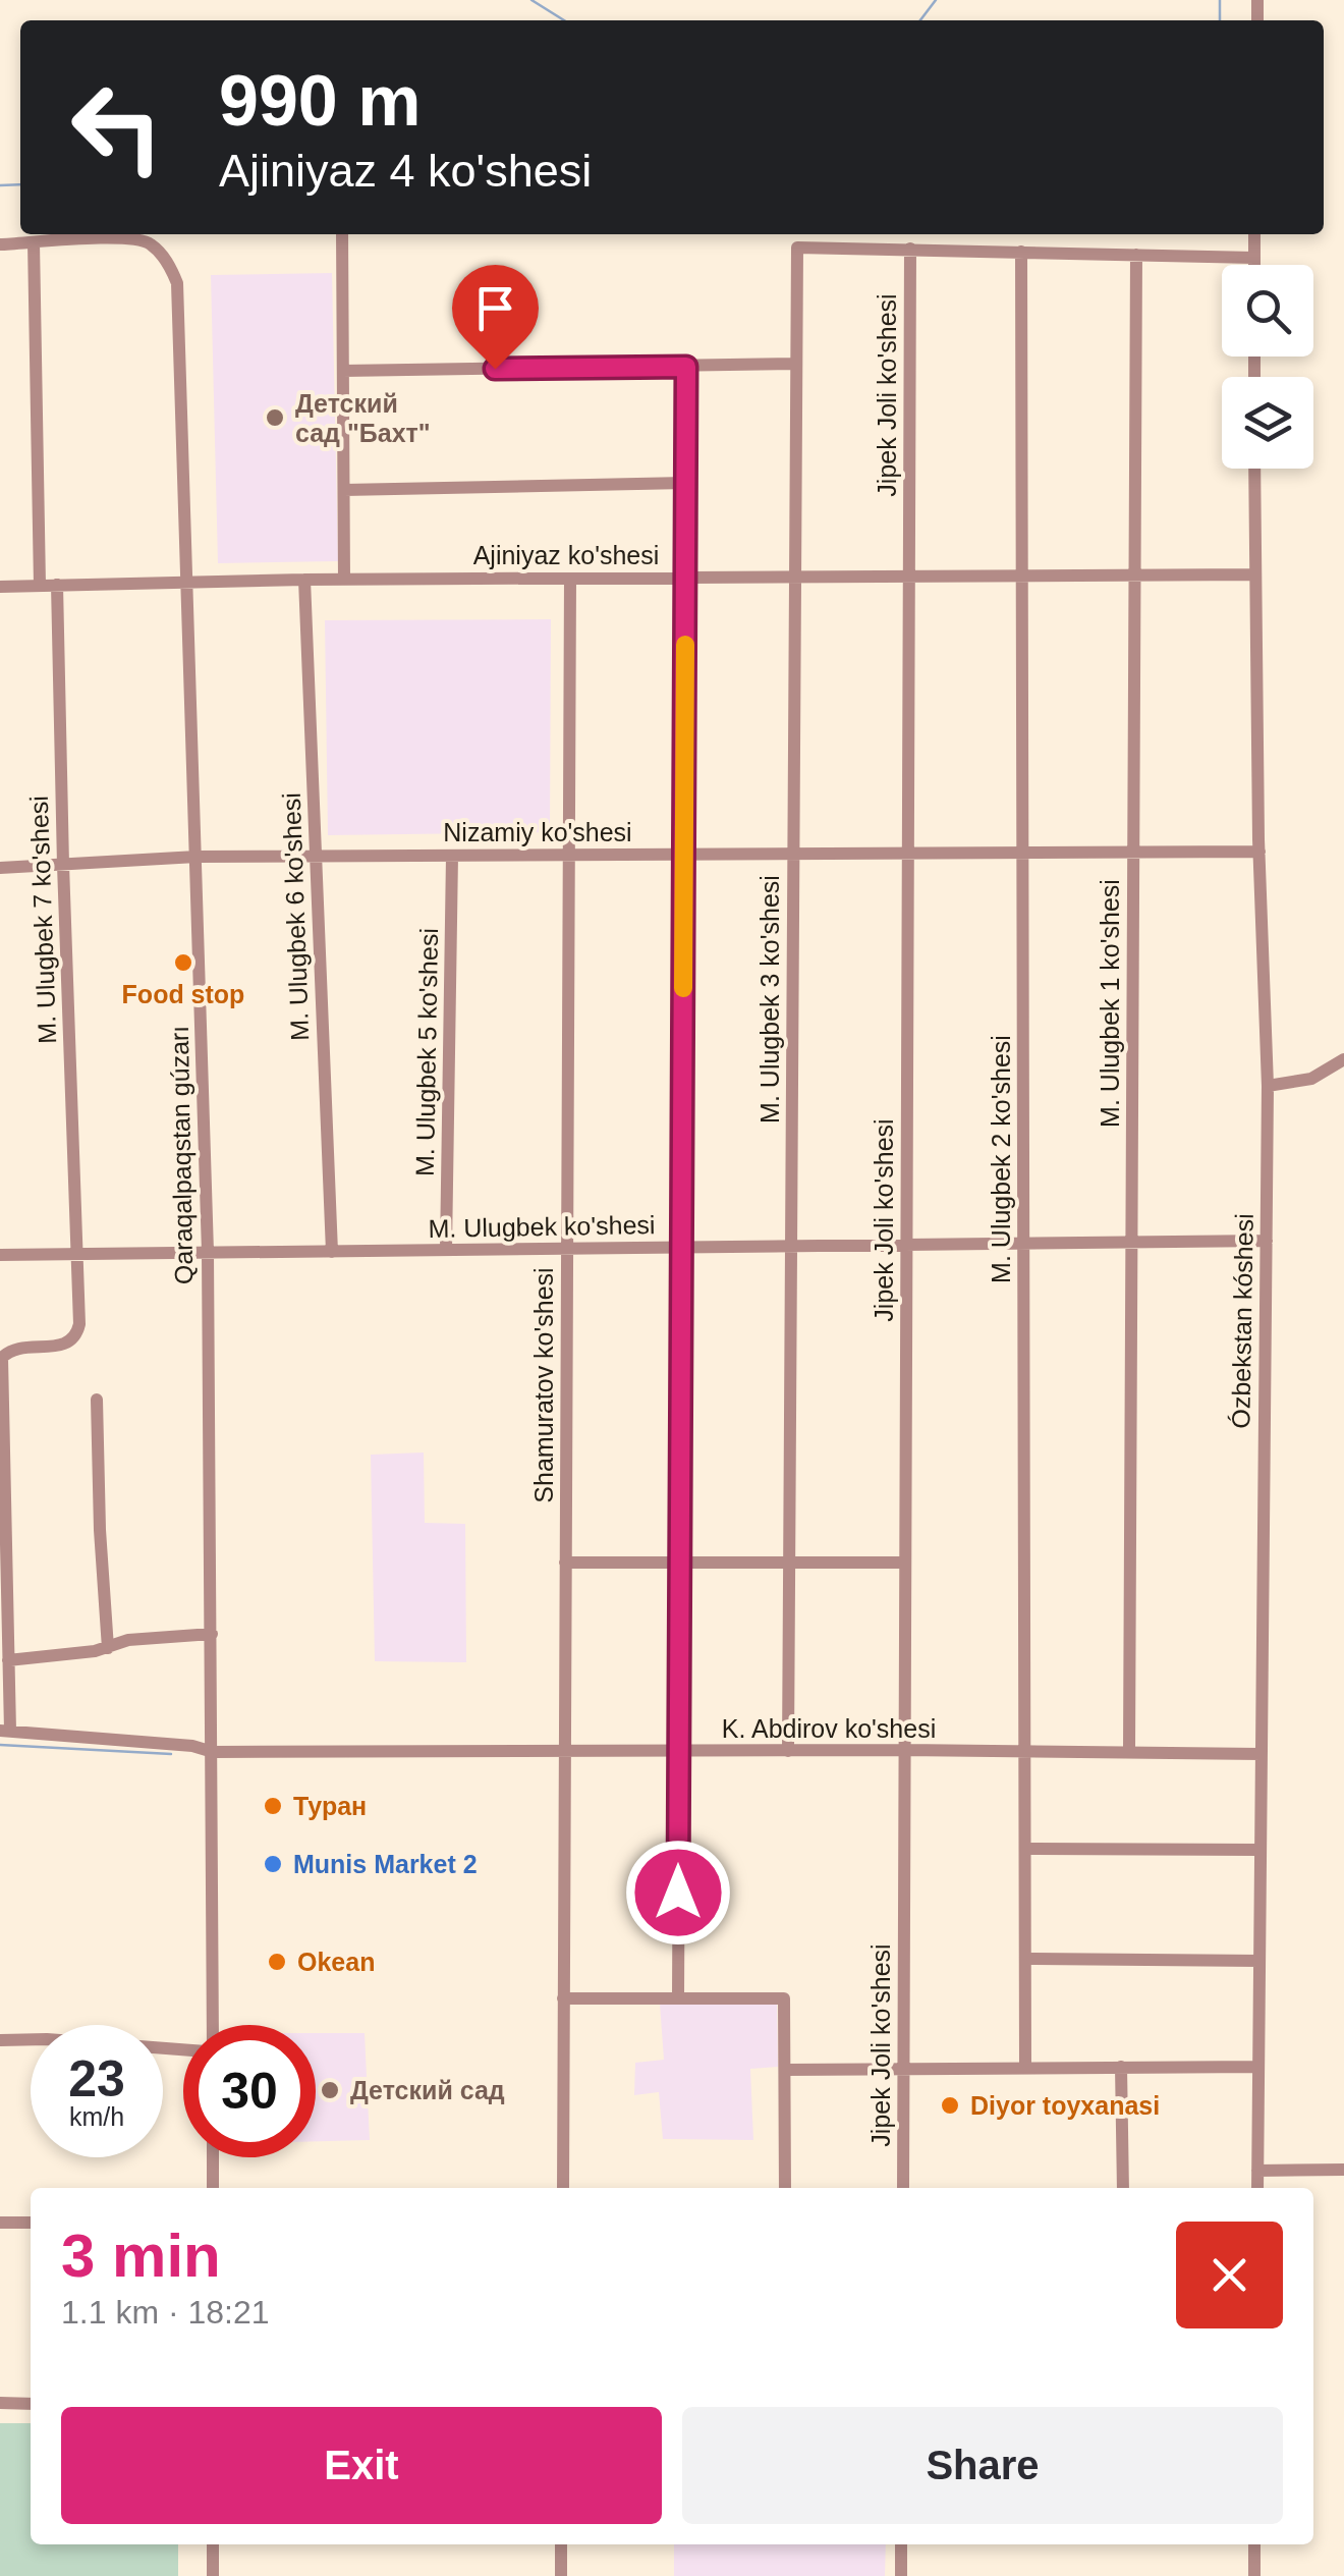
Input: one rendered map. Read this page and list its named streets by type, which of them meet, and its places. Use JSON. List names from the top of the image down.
{
  "streets": {
    "street": [
      "Jipek Joli ko'shesi",
      "Ajiniyaz ko'shesi",
      "Nizamiy ko'shesi",
      "M. Ulugbek 6 ko'shesi",
      "M. Ulugbek 7 ko'shesi",
      "M. Ulugbek 3 ko'shesi",
      "M. Ulugbek 1 ko'shesi",
      "M. Ulugbek 5 ko'shesi",
      "Qaraqalpaqstan gúzarı",
      "M. Ulugbek 2 ko'shesi",
      "M. Ulugbek ko'shesi",
      "Ózbekstan kóshesi",
      "Shamuratov ko'shesi",
      "K. Abdirov ko'shesi"
    ]
  },
  "crossings": [
    ["Jipek Joli ko'shesi", "Ajiniyaz ko'shesi"],
    ["Jipek Joli ko'shesi", "Nizamiy ko'shesi"],
    ["Jipek Joli ko'shesi", "M. Ulugbek 3 ko'shesi"],
    ["Jipek Joli ko'shesi", "M. Ulugbek ko'shesi"],
    ["Jipek Joli ko'shesi", "K. Abdirov ko'shesi"],
    ["Ajiniyaz ko'shesi", "M. Ulugbek 6 ko'shesi"],
    ["Ajiniyaz ko'shesi", "M. Ulugbek 7 ko'shesi"],
    ["Ajiniyaz ko'shesi", "M. Ulugbek 3 ko'shesi"],
    ["Ajiniyaz ko'shesi", "M. Ulugbek 1 ko'shesi"],
    ["Ajiniyaz ko'shesi", "Qaraqalpaqstan gúzarı"],
    ["Ajiniyaz ko'shesi", "M. Ulugbek 2 ko'shesi"],
    ["Ajiniyaz ko'shesi", "Ózbekstan kóshesi"],
    ["Ajiniyaz ko'shesi", "Shamuratov ko'shesi"],
    ["Nizamiy ko'shesi", "M. Ulugbek 6 ko'shesi"],
    ["Nizamiy ko'shesi", "M. Ulugbek 7 ko'shesi"],
    ["Nizamiy ko'shesi", "M. Ulugbek 3 ko'shesi"],
    ["Nizamiy ko'shesi", "M. Ulugbek 1 ko'shesi"],
    ["Nizamiy ko'shesi", "M. Ulugbek 5 ko'shesi"],
    ["Nizamiy ko'shesi", "Qaraqalpaqstan gúzarı"],
    ["Nizamiy ko'shesi", "M. Ulugbek 2 ko'shesi"],
    ["Nizamiy ko'shesi", "Ózbekstan kóshesi"],
    ["Nizamiy ko'shesi", "Shamuratov ko'shesi"],
    ["M. Ulugbek 6 ko'shesi", "M. Ulugbek ko'shesi"],
    ["M. Ulugbek 7 ko'shesi", "M. Ulugbek ko'shesi"],
    ["M. Ulugbek 3 ko'shesi", "M. Ulugbek ko'shesi"],
    ["M. Ulugbek 3 ko'shesi", "K. Abdirov ko'shesi"],
    ["M. Ulugbek 1 ko'shesi", "M. Ulugbek ko'shesi"],
    ["M. Ulugbek 1 ko'shesi", "K. Abdirov ko'shesi"],
    ["M. Ulugbek 5 ko'shesi", "M. Ulugbek ko'shesi"],
    ["Qaraqalpaqstan gúzarı", "M. Ulugbek ko'shesi"],
    ["Qaraqalpaqstan gúzarı", "K. Abdirov ko'shesi"],
    ["M. Ulugbek 2 ko'shesi", "M. Ulugbek ko'shesi"],
    ["M. Ulugbek 2 ko'shesi", "K. Abdirov ko'shesi"],
    ["M. Ulugbek ko'shesi", "Ózbekstan kóshesi"],
    ["M. Ulugbek ko'shesi", "Shamuratov ko'shesi"],
    ["Ózbekstan kóshesi", "K. Abdirov ko'shesi"],
    ["Shamuratov ko'shesi", "K. Abdirov ko'shesi"]
  ],
  "places": [
    "Детский сад \"Бахт\"",
    "Food stop",
    "Туран",
    "Munis Market 2",
    "Okean",
    "Детский сад",
    "Diyor toyxanasi"
  ],
  "page": {
    "turn": ["990 m", "Ajiniyaz 4 ko'shesi"],
    "speed": "23 km/h",
    "limit": "30",
    "heading": ["3 min", "1.1 km · 18:21"],
    "buttons": ["Exit", "Share"]
  }
}
